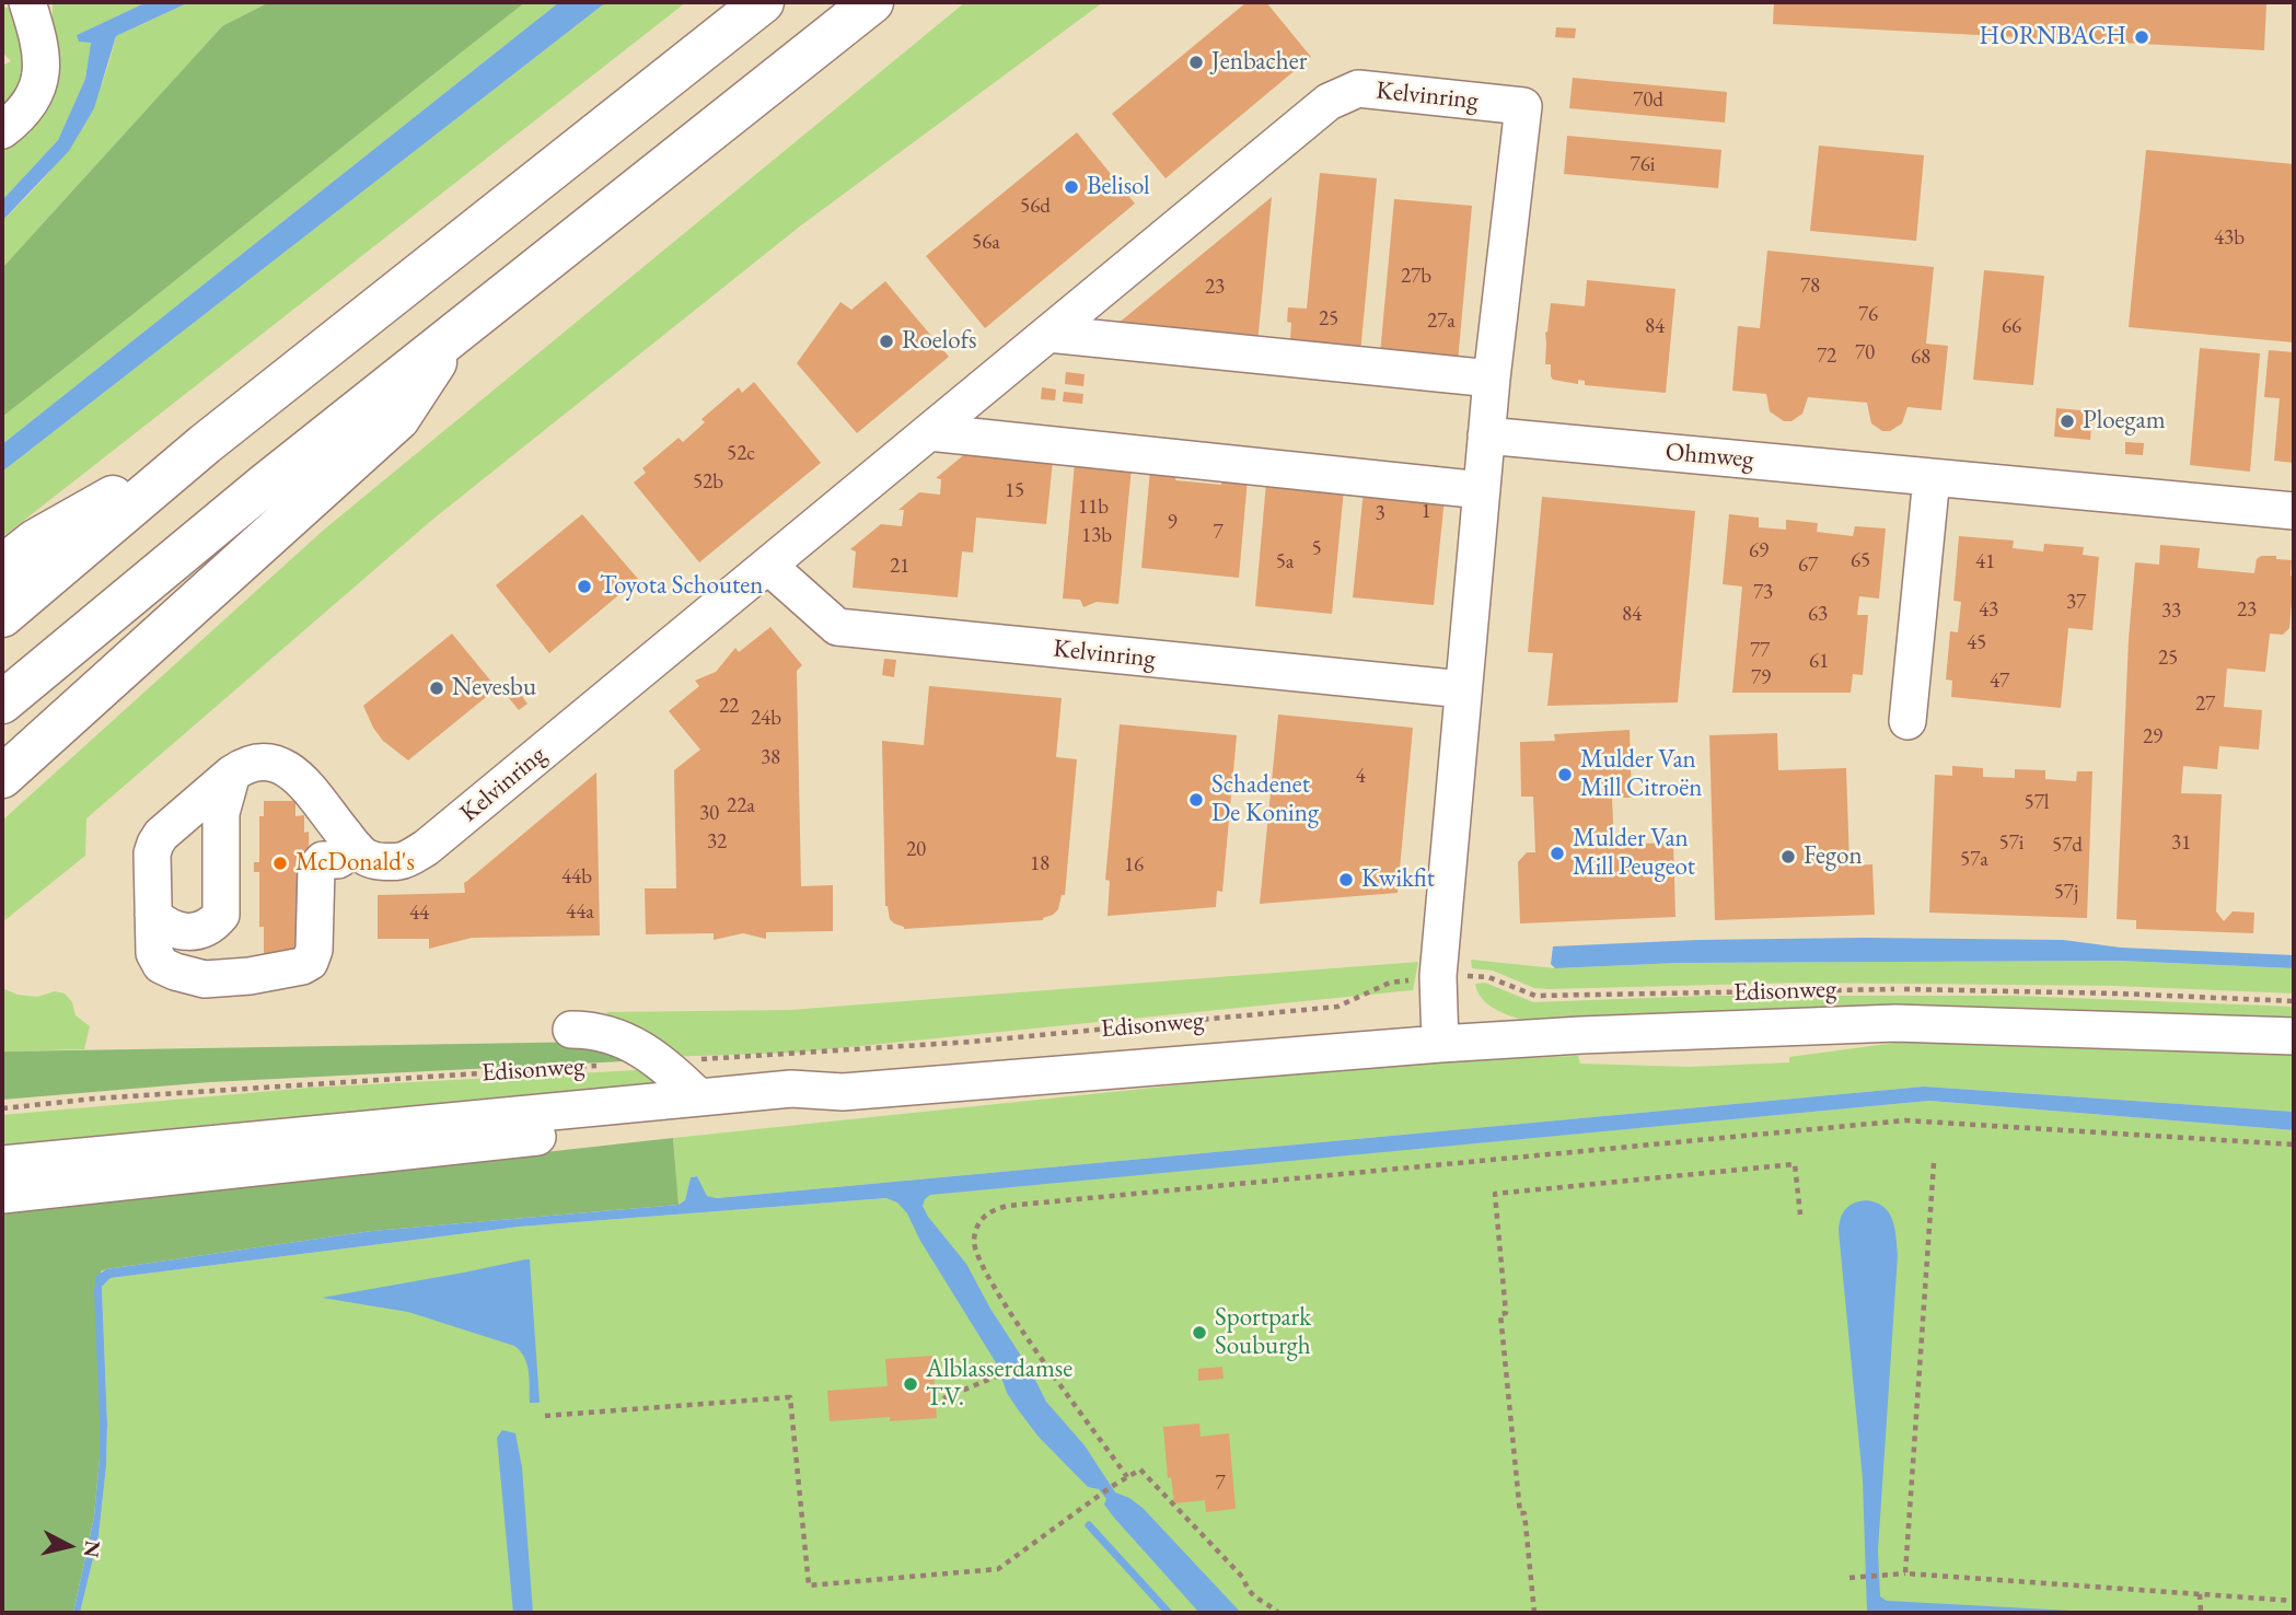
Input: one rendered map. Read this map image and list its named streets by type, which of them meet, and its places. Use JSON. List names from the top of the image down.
{
  "streets": {
    "street": ["Kelvinring", "Ohmweg", "Edisonweg"]
  },
  "crossings": [
    ["Kelvinring", "Ohmweg"],
    ["Kelvinring", "Edisonweg"]
  ],
  "places": [
    "HORNBACH",
    "Jenbacher",
    "Belisol",
    "Roelofs",
    "Ploegam",
    "Toyota Schouten",
    "Nevesbu",
    "Mulder Van Mill Citroën",
    "Schadenet De Koning",
    "Mulder Van Mill Peugeot",
    "Fegon",
    "McDonald's",
    "Kwikfit",
    "Sportpark Souburgh",
    "Alblasserdamse T.V."
  ],
  "house_numbers": [
    "70d",
    "76i",
    "56d",
    "43b",
    "56a",
    "27b",
    "78",
    "23",
    "76",
    "25",
    "27a",
    "84",
    "66",
    "70",
    "72",
    "68",
    "52c",
    "52b",
    "15",
    "11b",
    "1",
    "3",
    "9",
    "7",
    "13b",
    "5",
    "69",
    "65",
    "5a",
    "41",
    "67",
    "21",
    "73",
    "37",
    "43",
    "23",
    "33",
    "84",
    "63",
    "45",
    "77",
    "25",
    "61",
    "79",
    "47",
    "27",
    "22",
    "24b",
    "29",
    "38",
    "4",
    "57l",
    "22a",
    "30",
    "32",
    "57i",
    "31",
    "57d",
    "20",
    "57a",
    "18",
    "16",
    "44b",
    "57j",
    "44a",
    "44",
    "7"
  ],
  "north": "right"
}
